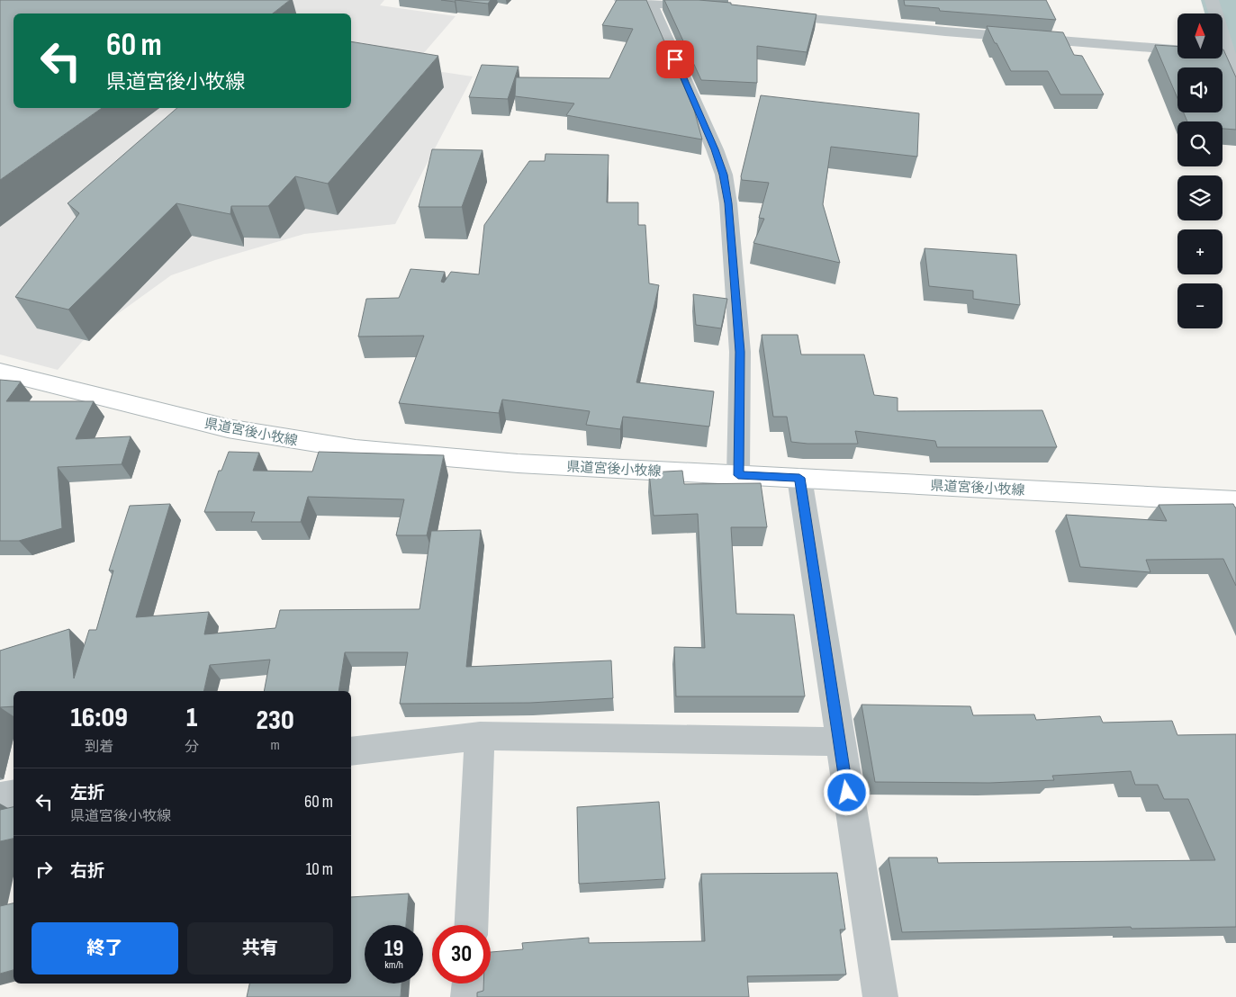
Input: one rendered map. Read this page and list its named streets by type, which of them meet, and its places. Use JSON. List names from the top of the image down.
{
  "streets": {
    "main road": ["県道宮後小牧線"]
  },
  "north": "top",
  "page": {
    "map_buttons": ["+", "−"],
    "turn": ["60 m", "県道宮後小牧線"],
    "eta": [
      "16:09",
      "到着",
      "1",
      "分",
      "230",
      "m"
    ],
    "list": [
      {
        "name": "左折",
        "note": "県道宮後小牧線",
        "value": "60 m"
      },
      {
        "name": "右折",
        "value": "10 m"
      }
    ],
    "buttons": ["終了", "共有"],
    "speed": "19 km/h",
    "limit": "30"
  }
}
